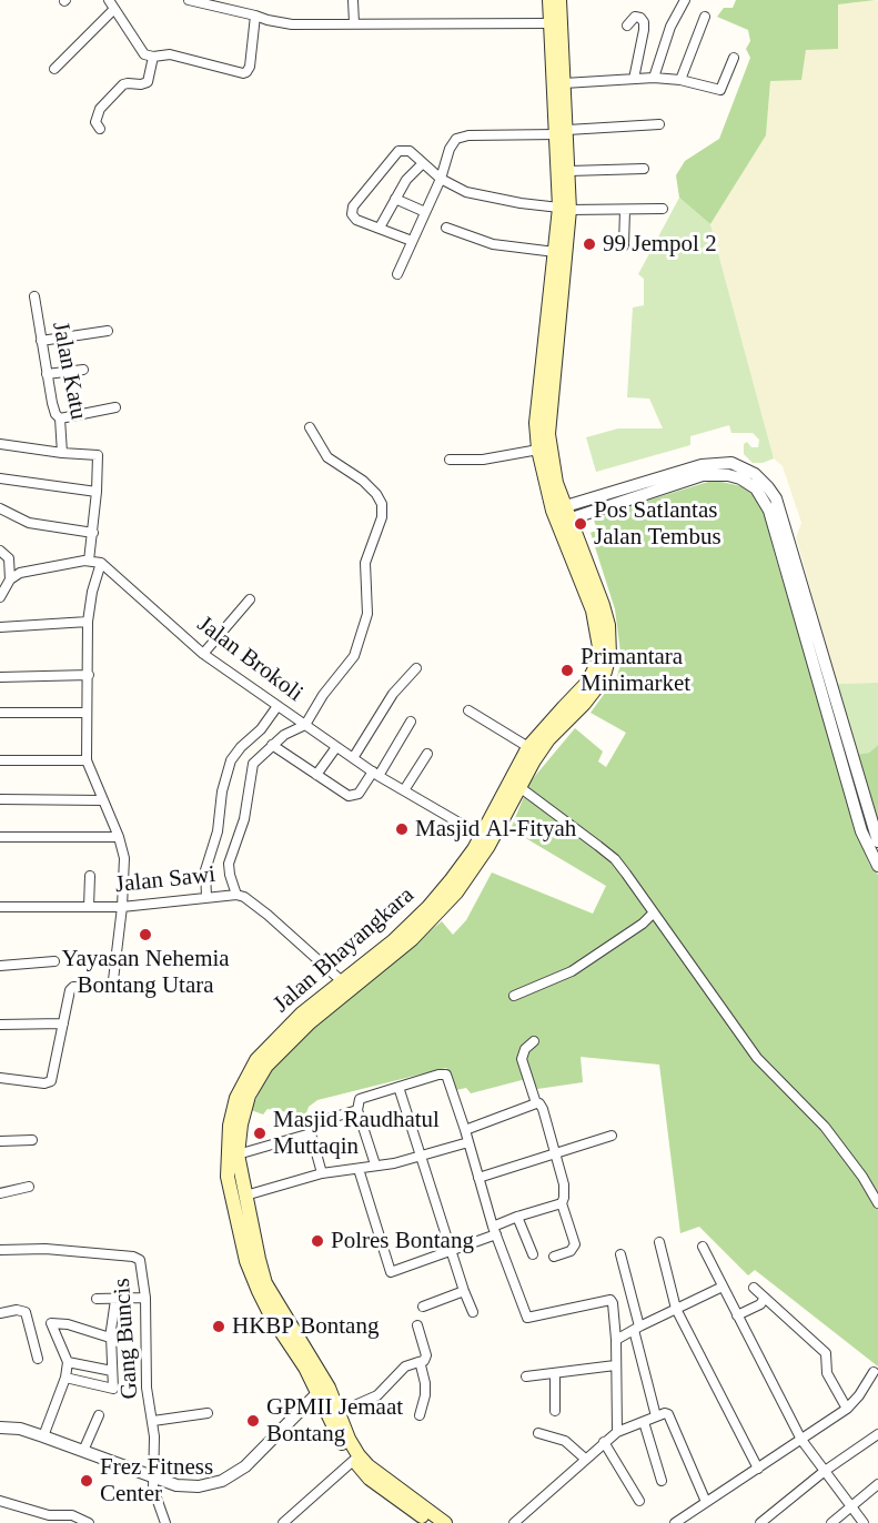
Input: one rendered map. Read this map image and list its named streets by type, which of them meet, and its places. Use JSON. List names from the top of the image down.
{
  "streets": {
    "main road": ["Jalan Bhayangkara"],
    "street": [
      "Jalan Katu",
      "Jalan Brokoli",
      "Jalan Sawi",
      "Gang Buncis"
    ]
  },
  "crossings": [
    ["Jalan Brokoli", "Jalan Bhayangkara"],
    ["Jalan Sawi", "Jalan Bhayangkara"]
  ],
  "places": [
    "99 Jempol 2",
    "Pos Satlantas Jalan Tembus",
    "Primantara Minimarket",
    "Masjid Al-Fityah",
    "Yayasan Nehemia Bontang Utara",
    "Masjid Raudhatul Muttaqin",
    "Polres Bontang",
    "HKBP Bontang",
    "GPMII Jemaat Bontang",
    "Frez Fitness Center"
  ]
}
